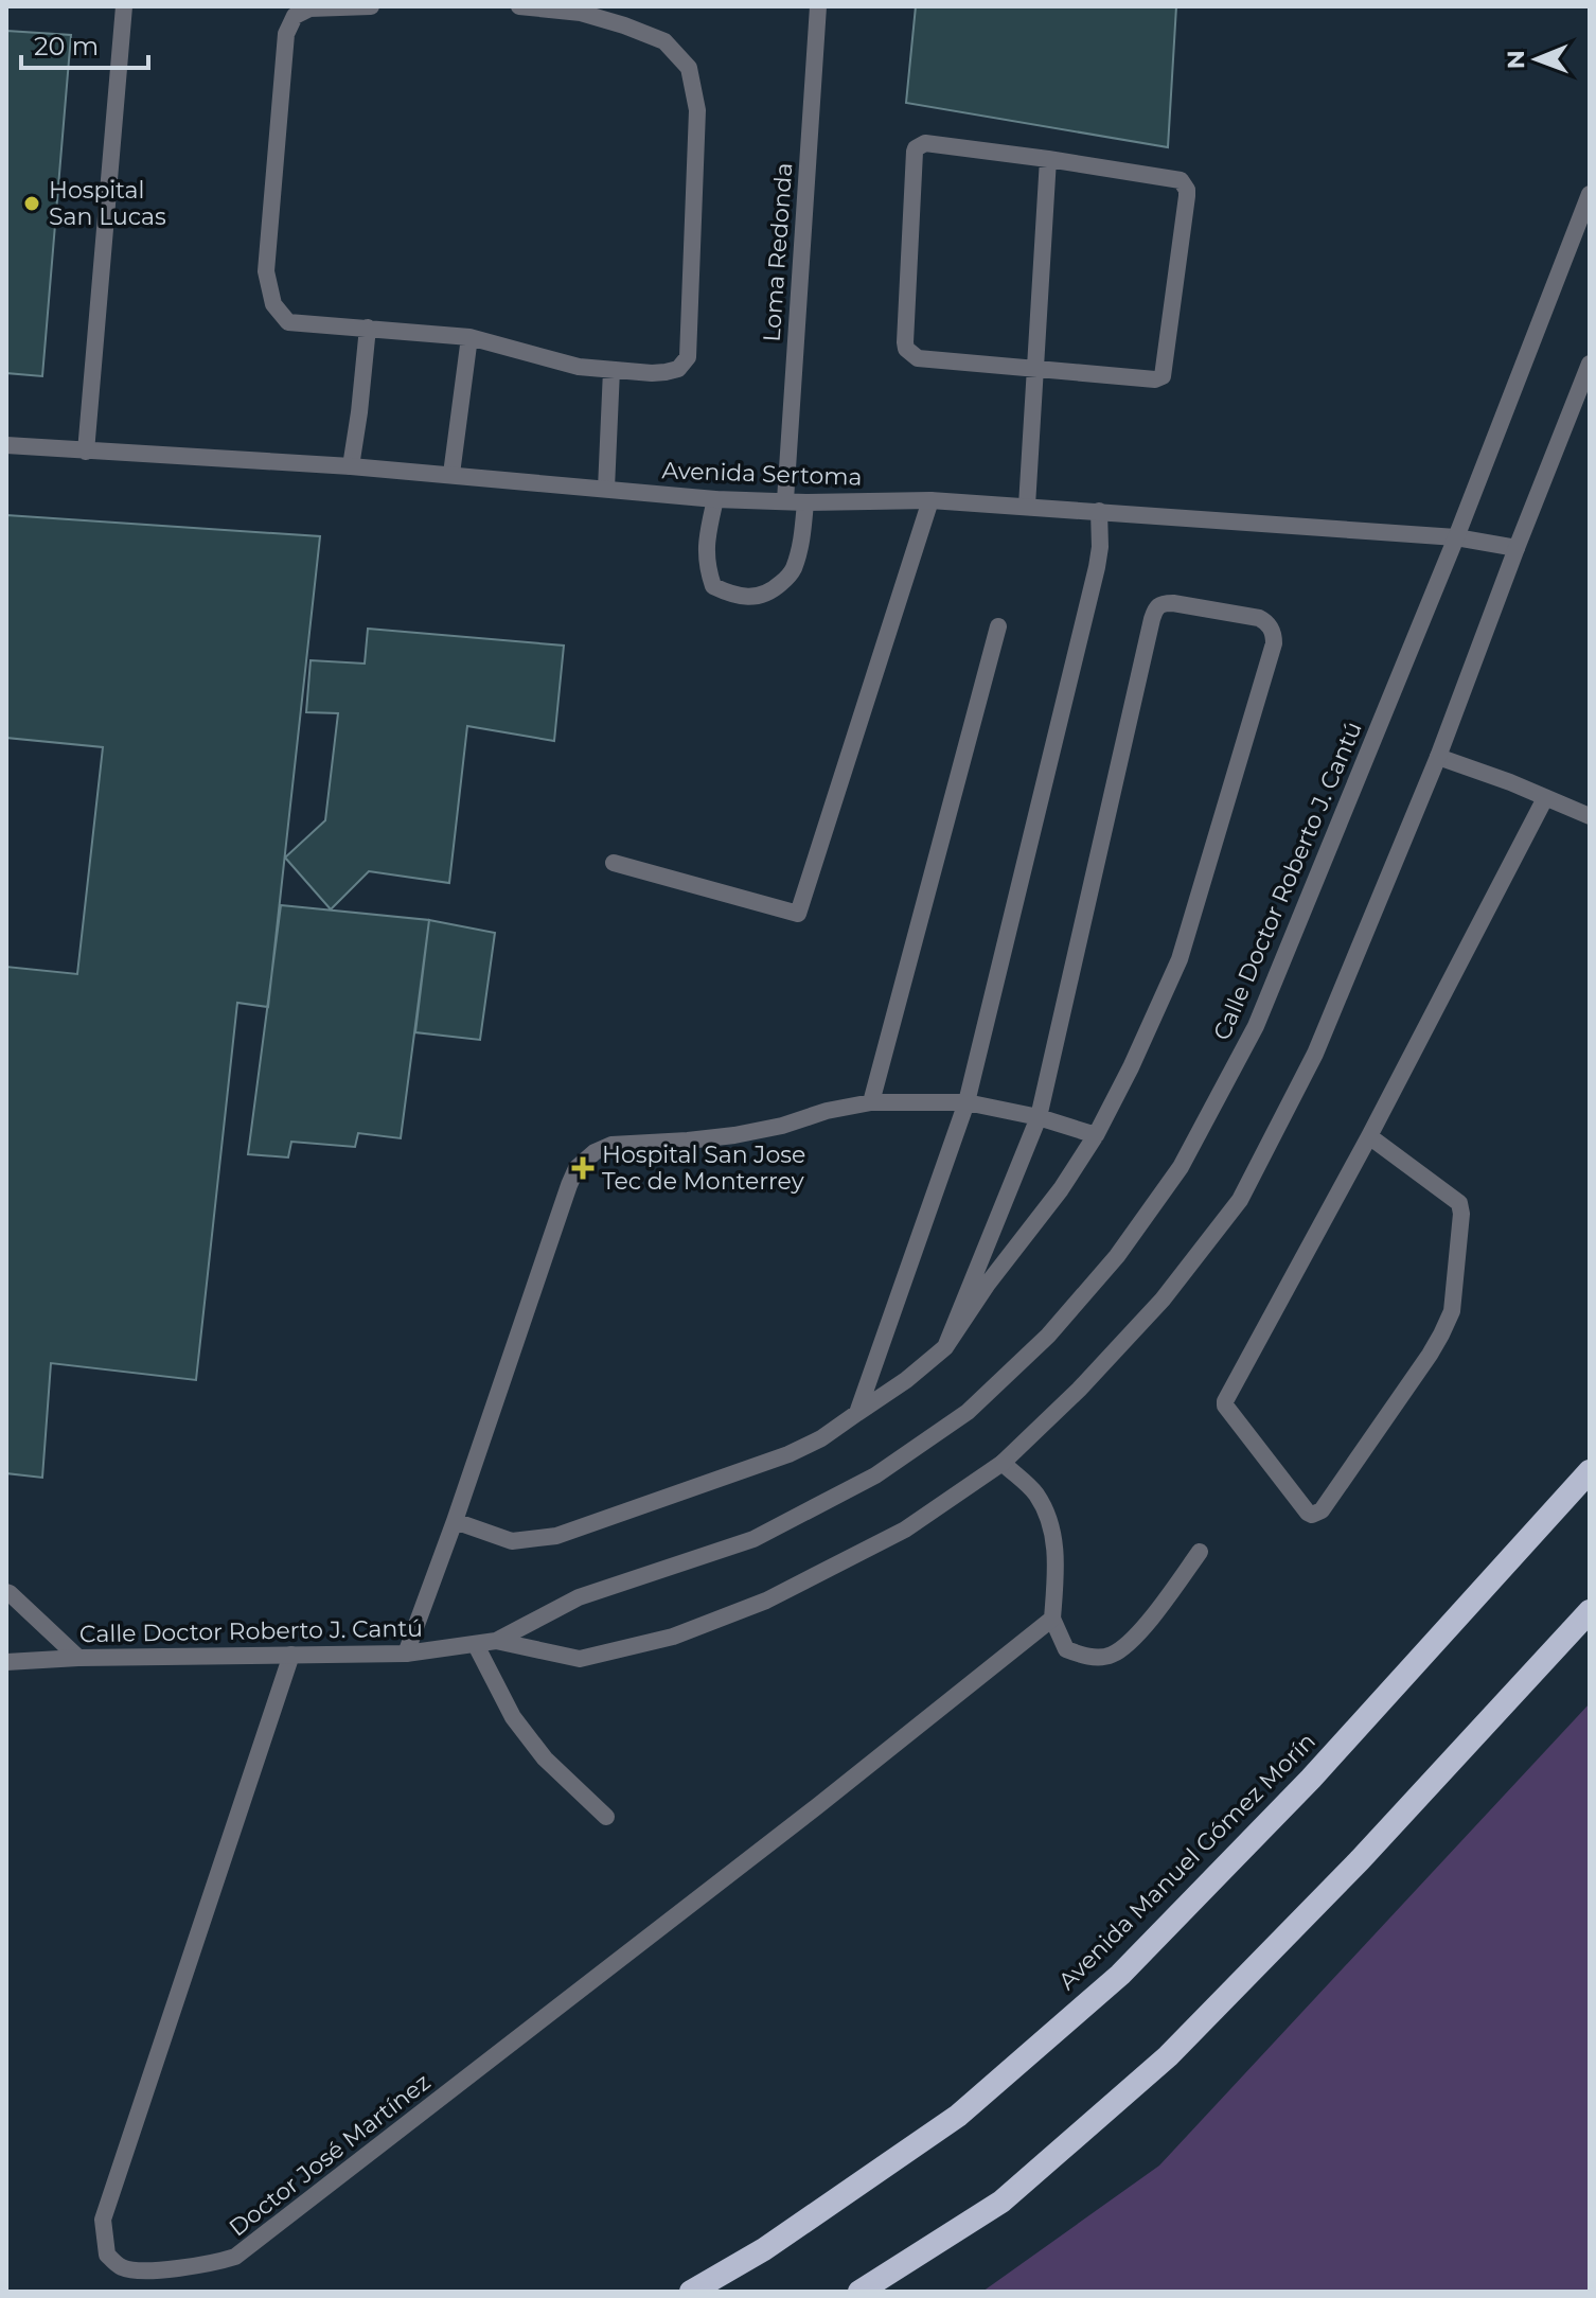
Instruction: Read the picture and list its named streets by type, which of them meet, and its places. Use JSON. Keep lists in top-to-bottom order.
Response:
{
  "streets": {
    "highway": ["Avenida Manuel Gómez Morín"],
    "street": [
      "Loma Redonda",
      "Avenida Sertoma",
      "Calle Doctor Roberto J. Cantú",
      "Doctor José Martínez"
    ]
  },
  "crossings": [
    ["Loma Redonda", "Avenida Sertoma"],
    ["Avenida Sertoma", "Calle Doctor Roberto J. Cantú"],
    ["Calle Doctor Roberto J. Cantú", "Doctor José Martínez"]
  ],
  "places": {
    "other": ["Hospital San Lucas"],
    "health": ["Hospital San Jose Tec de Monterrey"]
  },
  "scale_bar": "20 m",
  "north": "left"
}
